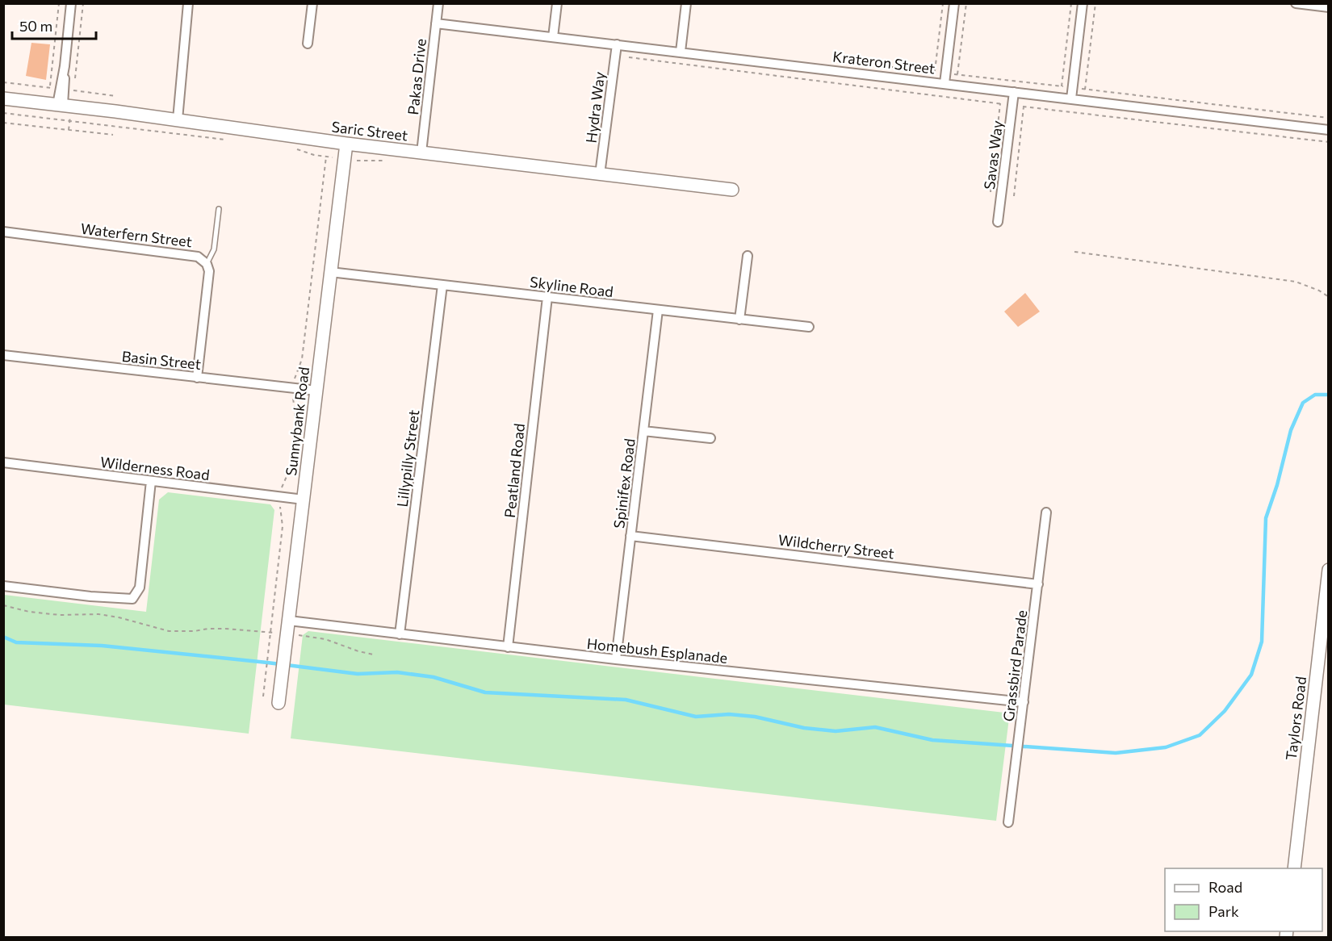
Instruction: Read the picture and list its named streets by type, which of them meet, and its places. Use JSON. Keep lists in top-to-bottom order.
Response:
{
  "streets": {
    "street": [
      "Krateron Street",
      "Pakas Drive",
      "Hydra Way",
      "Saric Street",
      "Savas Way",
      "Waterfern Street",
      "Skyline Road",
      "Basin Street",
      "Sunnybank Road",
      "Lillypilly Street",
      "Wilderness Road",
      "Peatland Road",
      "Spinifex Road",
      "Wildcherry Street",
      "Homebush Esplanade",
      "Grassbird Parade",
      "Taylors Road"
    ]
  },
  "crossings": [
    ["Krateron Street", "Pakas Drive"],
    ["Krateron Street", "Hydra Way"],
    ["Krateron Street", "Savas Way"],
    ["Pakas Drive", "Saric Street"],
    ["Hydra Way", "Saric Street"],
    ["Saric Street", "Sunnybank Road"],
    ["Waterfern Street", "Basin Street"],
    ["Skyline Road", "Sunnybank Road"],
    ["Skyline Road", "Lillypilly Street"],
    ["Skyline Road", "Peatland Road"],
    ["Skyline Road", "Spinifex Road"],
    ["Basin Street", "Sunnybank Road"],
    ["Sunnybank Road", "Wilderness Road"],
    ["Sunnybank Road", "Homebush Esplanade"],
    ["Lillypilly Street", "Homebush Esplanade"],
    ["Peatland Road", "Homebush Esplanade"],
    ["Spinifex Road", "Wildcherry Street"],
    ["Spinifex Road", "Homebush Esplanade"],
    ["Wildcherry Street", "Grassbird Parade"],
    ["Homebush Esplanade", "Grassbird Parade"]
  ],
  "legend": ["Road", "Park"],
  "scale_bar": "50 m"
}
